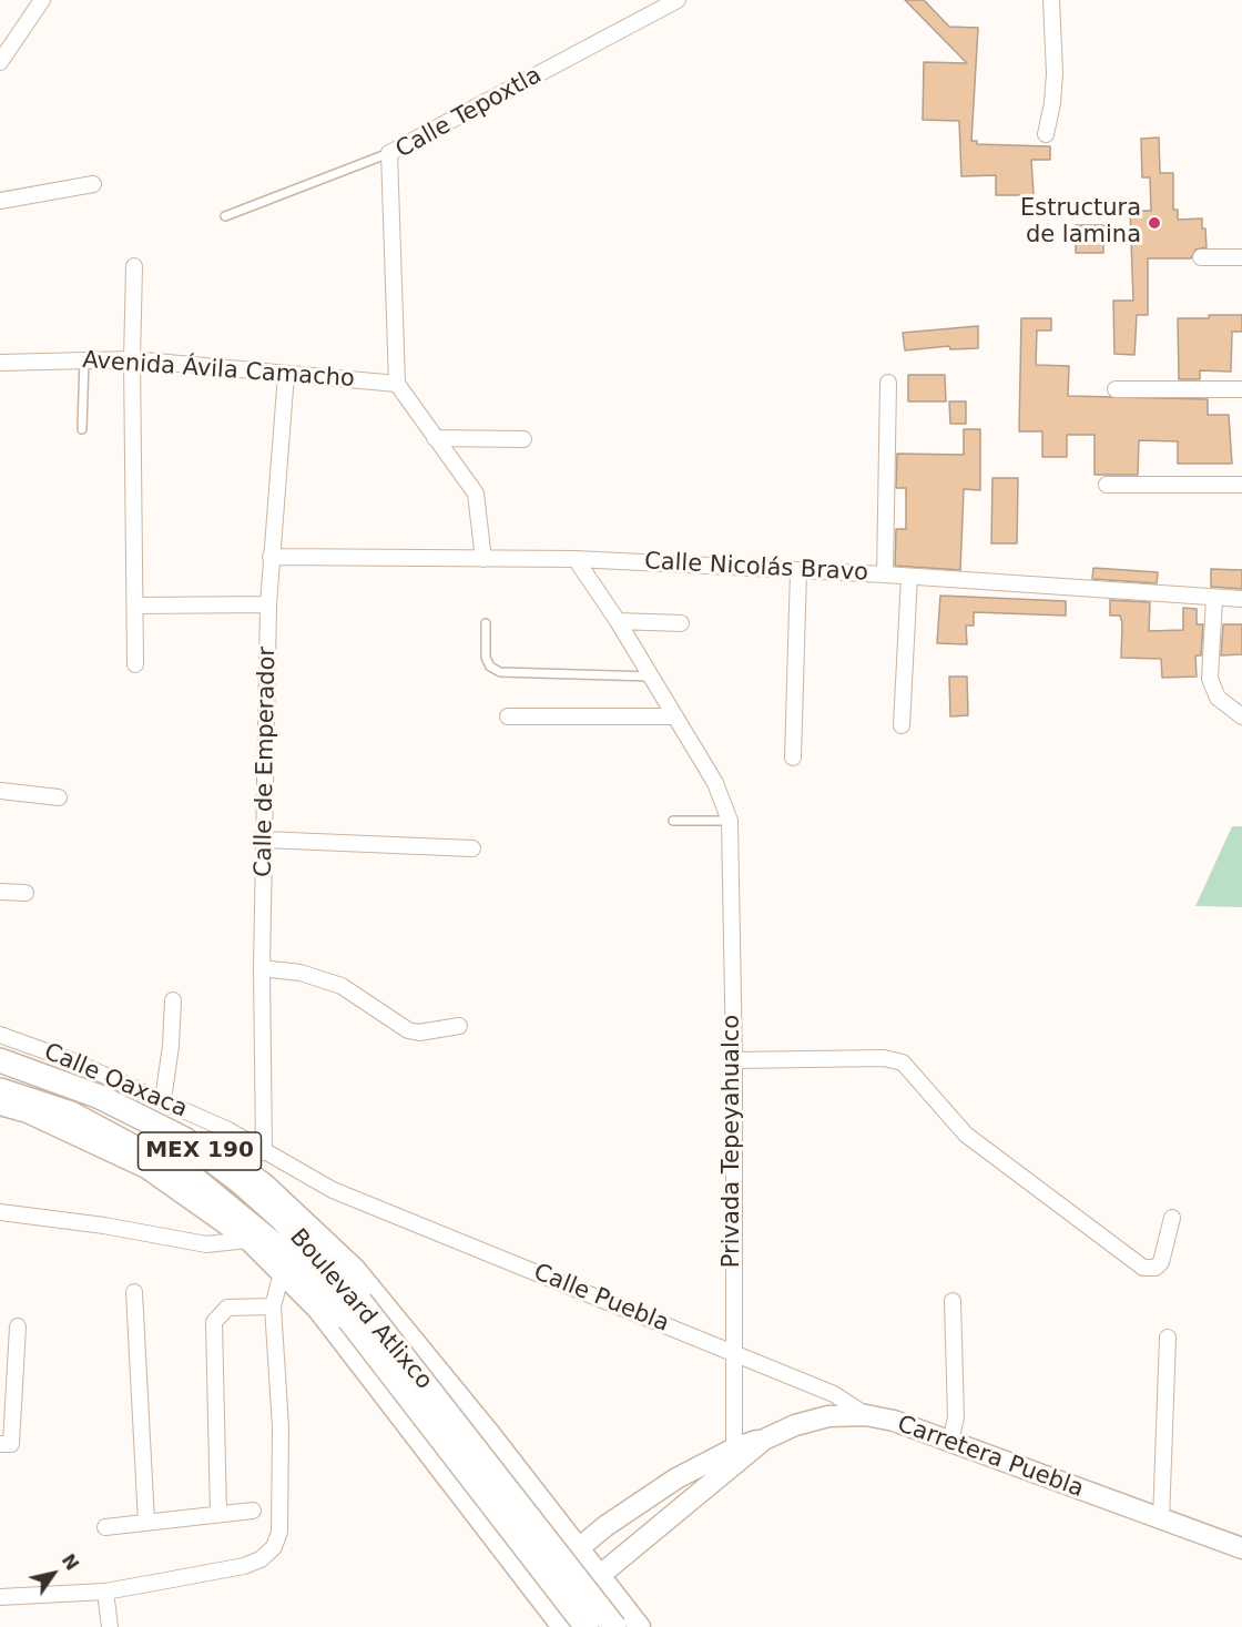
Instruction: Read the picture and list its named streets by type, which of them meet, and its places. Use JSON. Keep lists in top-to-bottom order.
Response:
{
  "streets": {
    "main road": ["MEX 190", "Boulevard Atlixco", "Carretera Puebla"],
    "street": [
      "Calle Tepoxtla",
      "Avenida Ávila Camacho",
      "Calle Nicolás Bravo",
      "Calle de Emperador",
      "Calle Oaxaca",
      "Privada Tepeyahualco",
      "Calle Puebla"
    ]
  },
  "crossings": [
    ["Calle Tepoxtla", "Avenida Ávila Camacho"],
    ["Avenida Ávila Camacho", "Calle de Emperador"],
    ["Calle Nicolás Bravo", "Calle de Emperador"],
    ["Calle Nicolás Bravo", "Privada Tepeyahualco"],
    ["Calle de Emperador", "Calle Oaxaca"],
    ["Calle Oaxaca", "Calle Puebla"],
    ["Privada Tepeyahualco", "Calle Puebla"],
    ["Privada Tepeyahualco", "Carretera Puebla"],
    ["MEX 190", "Boulevard Atlixco"],
    ["Calle Puebla", "Carretera Puebla"]
  ],
  "places": ["Estructura de lamina"],
  "north": "top right"
}
